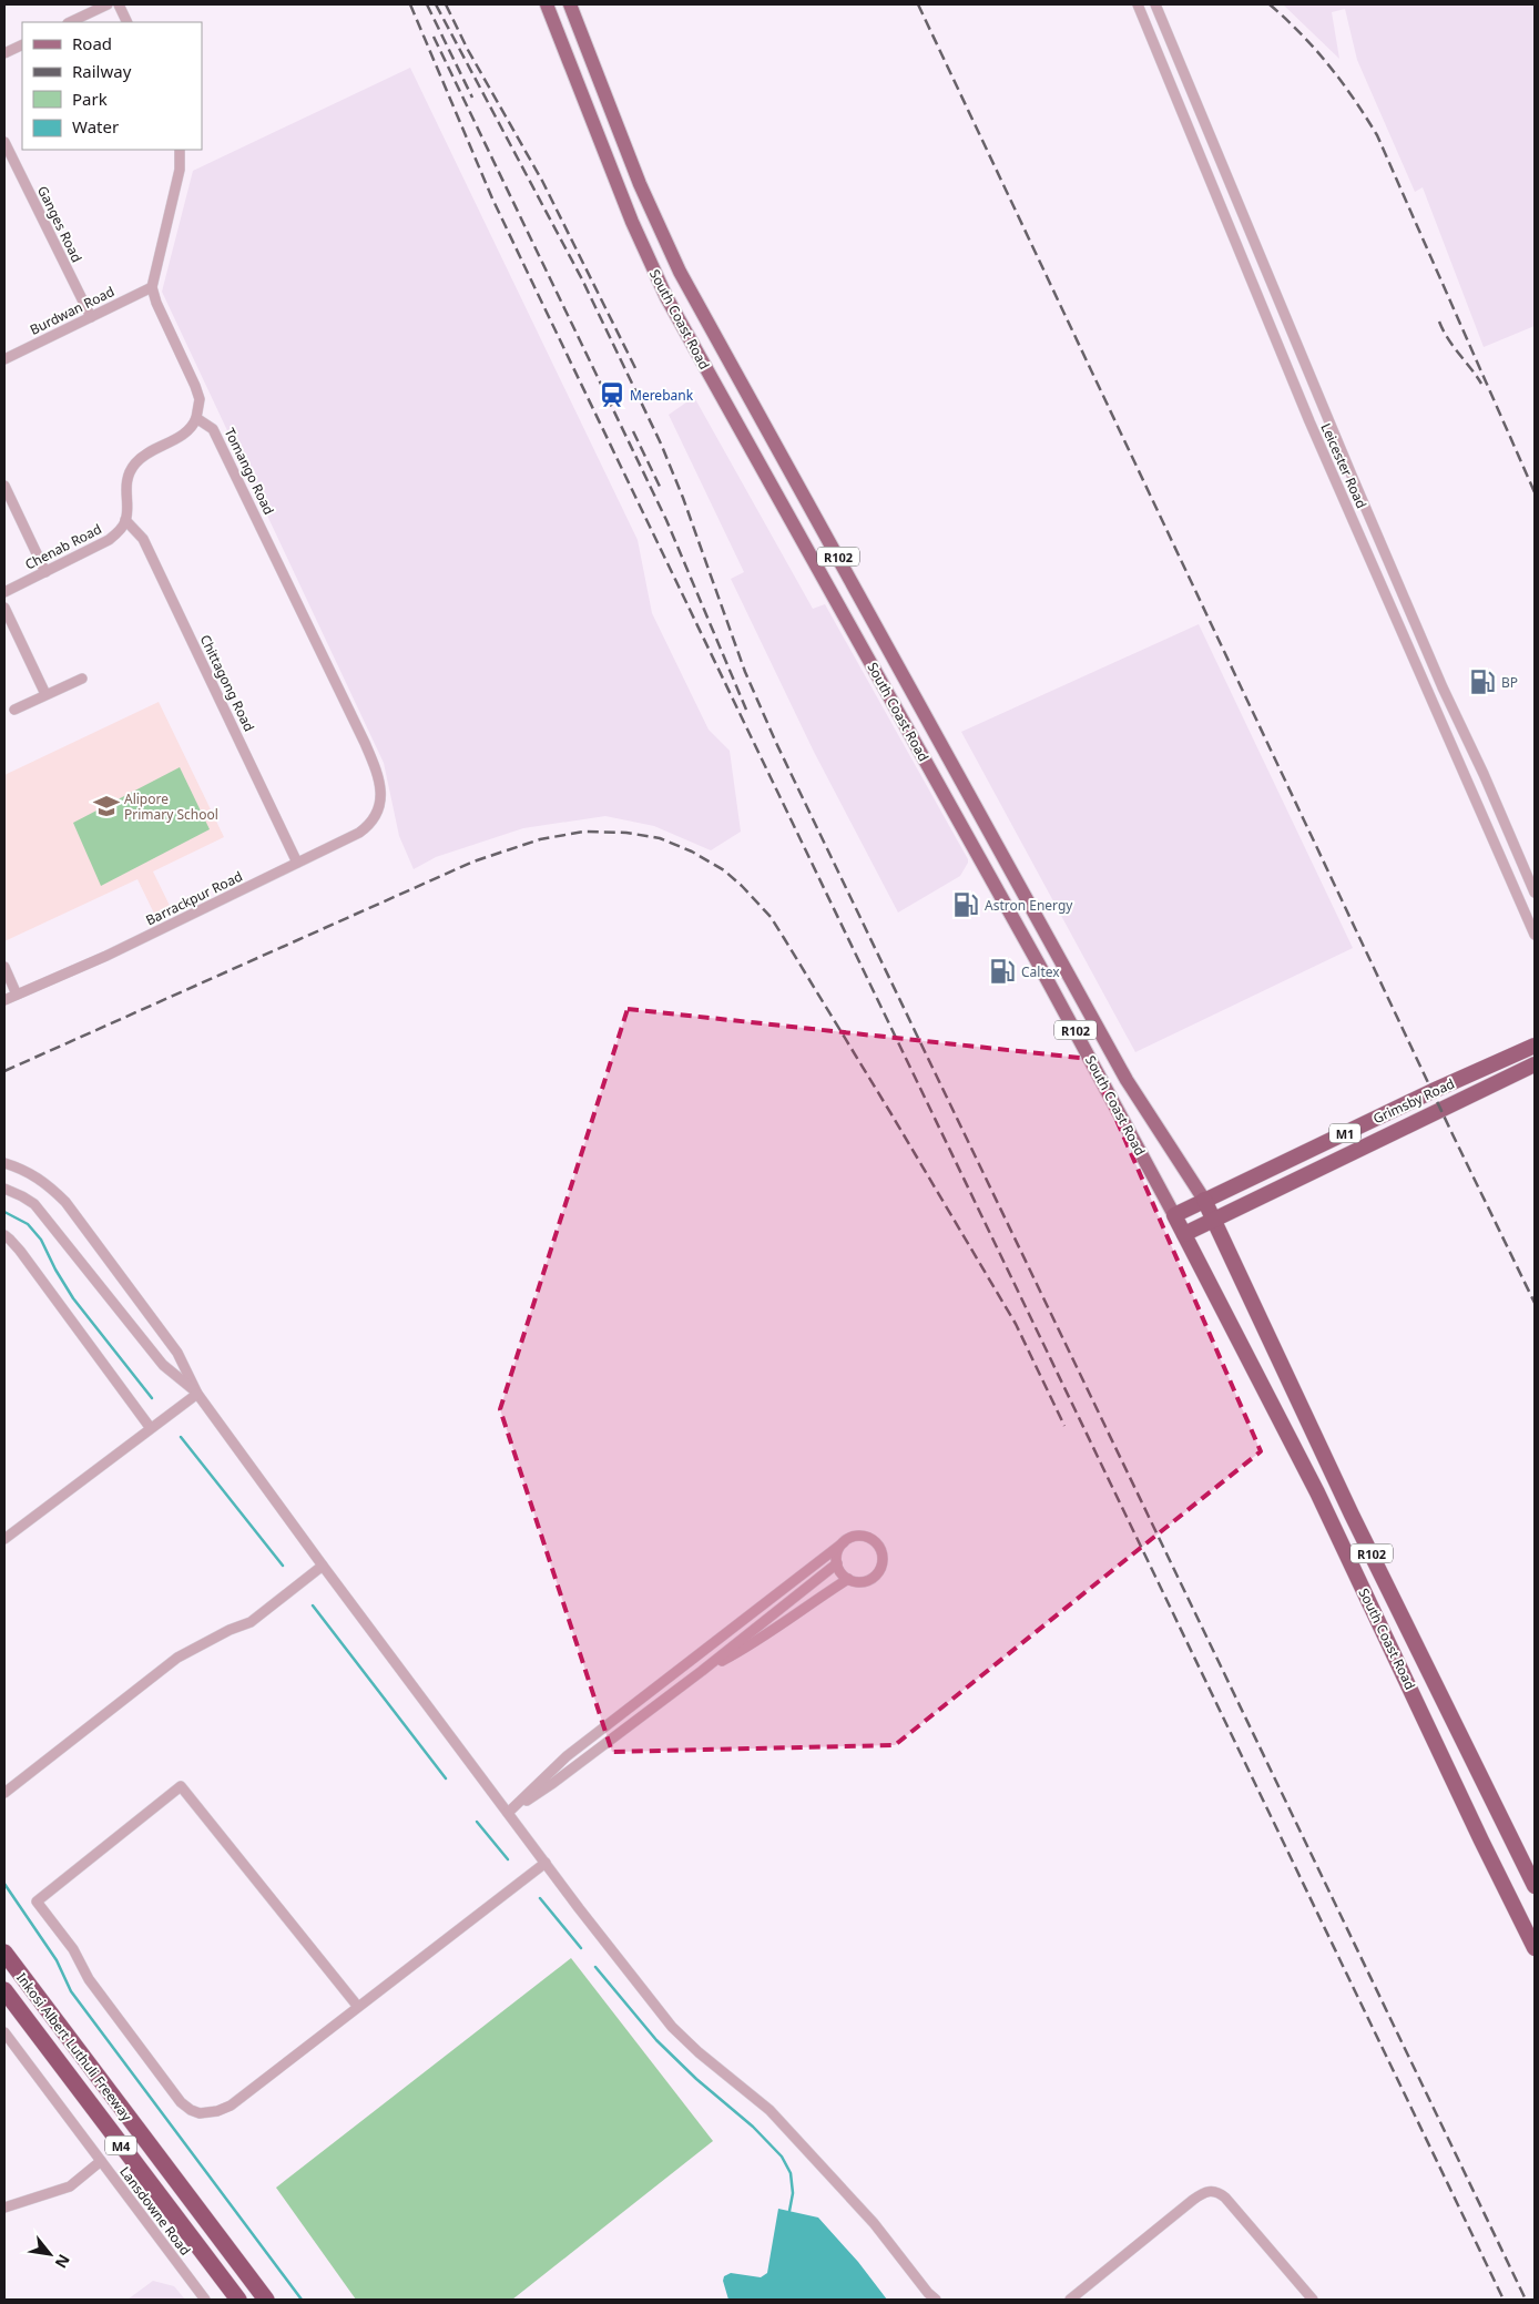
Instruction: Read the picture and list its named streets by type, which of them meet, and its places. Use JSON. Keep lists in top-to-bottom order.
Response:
{
  "streets": {
    "highway": [
      "South Coast Road",
      "R102",
      "Grimsby Road",
      "M1",
      "Inkosi Albert Luthuli Freeway",
      "M4"
    ],
    "street": [
      "Ganges Road",
      "Burdwan Road",
      "Leicester Road",
      "Tomango Road",
      "Chenab Road",
      "Chittagong Road",
      "Barrackpur Road",
      "Lansdowne Road"
    ]
  },
  "crossings": [
    ["Ganges Road", "Burdwan Road"],
    ["South Coast Road", "Grimsby Road"],
    ["Tomango Road", "Barrackpur Road"],
    ["Chenab Road", "Chittagong Road"],
    ["Chittagong Road", "Barrackpur Road"]
  ],
  "places": {
    "station": ["Merebank"],
    "fuel station": ["BP", "Astron Energy", "Caltex"],
    "school or university": ["Alipore Primary School"]
  },
  "legend": [
    "Road",
    "Railway",
    "Park",
    "Water"
  ],
  "north": "bottom right"
}
